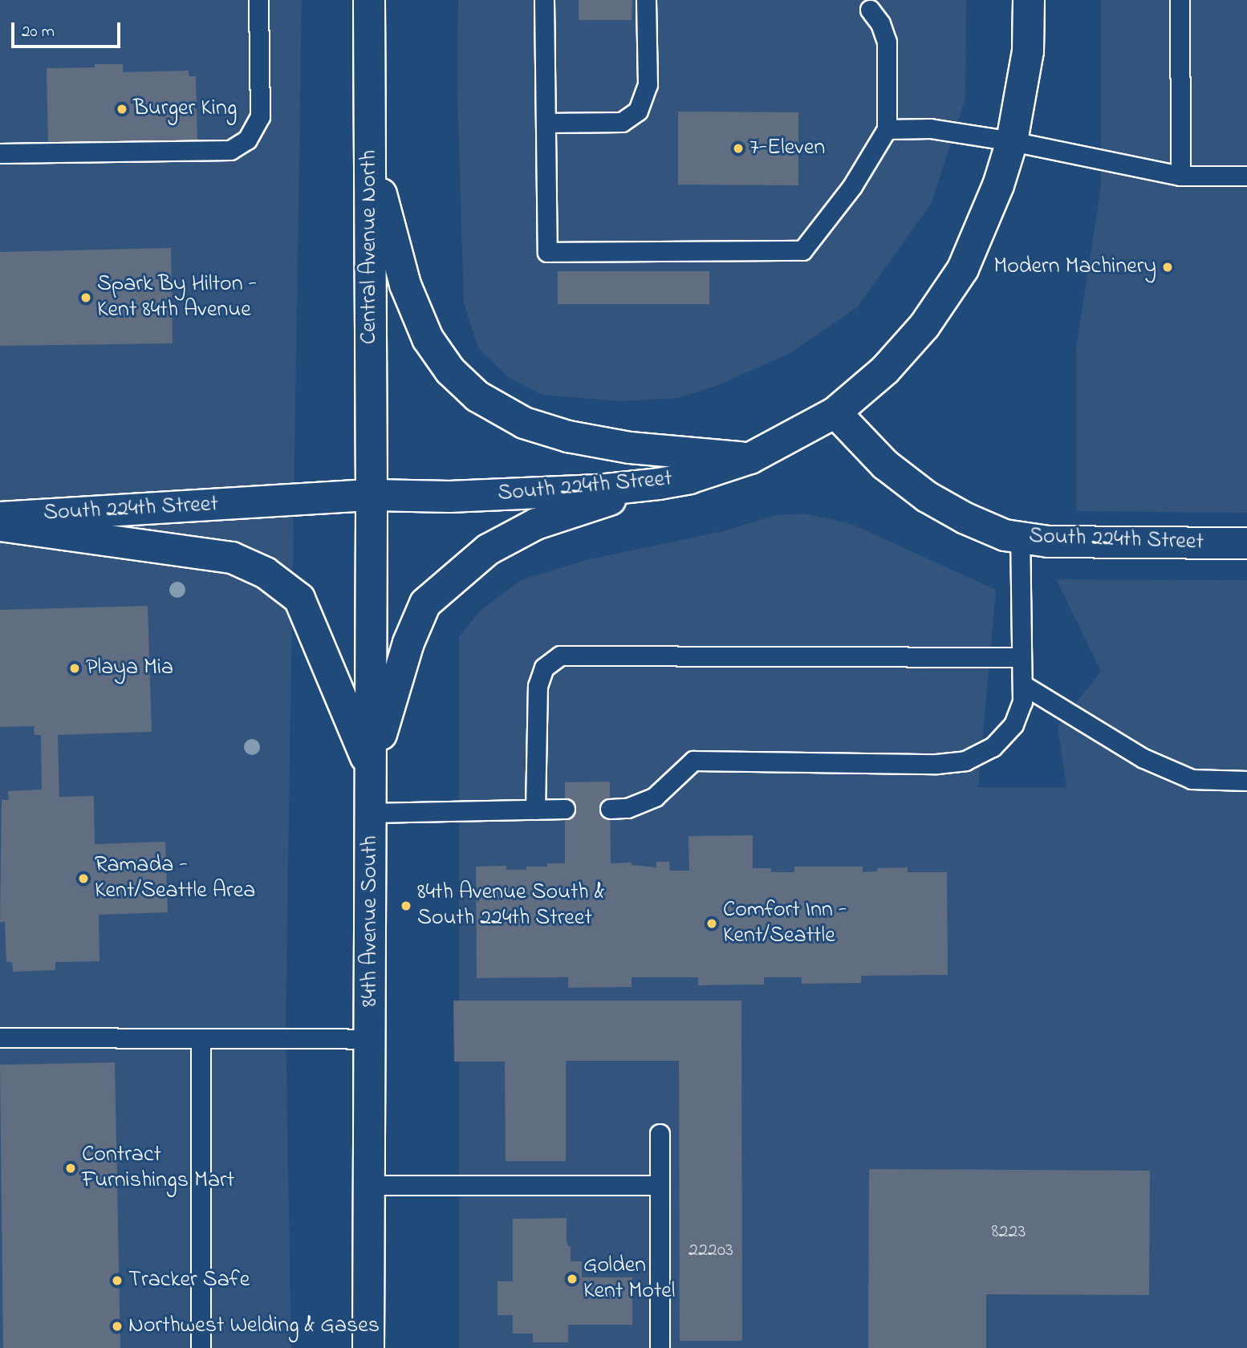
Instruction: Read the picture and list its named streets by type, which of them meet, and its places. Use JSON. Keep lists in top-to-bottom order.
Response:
{
  "streets": {
    "main road": ["Central Avenue North", "South 224th Street", "84th Avenue South"]
  },
  "crossings": [
    ["Central Avenue North", "South 224th Street"],
    ["Central Avenue North", "84th Avenue South"],
    ["South 224th Street", "84th Avenue South"]
  ],
  "places": [
    "Burger King",
    "7-Eleven",
    "Modern Machinery",
    "Spark By Hilton - Kent 84th Avenue",
    "Playa Mia",
    "Ramada - Kent/Seattle Area",
    "84th Avenue South & South 224th Street",
    "Comfort Inn - Kent/Seattle",
    "Contract Furnishings Mart",
    "Golden Kent Motel",
    "Tracker Safe",
    "Northwest Welding & Gases"
  ],
  "house_numbers": ["8223", "22203"],
  "scale_bar": "20 m"
}
